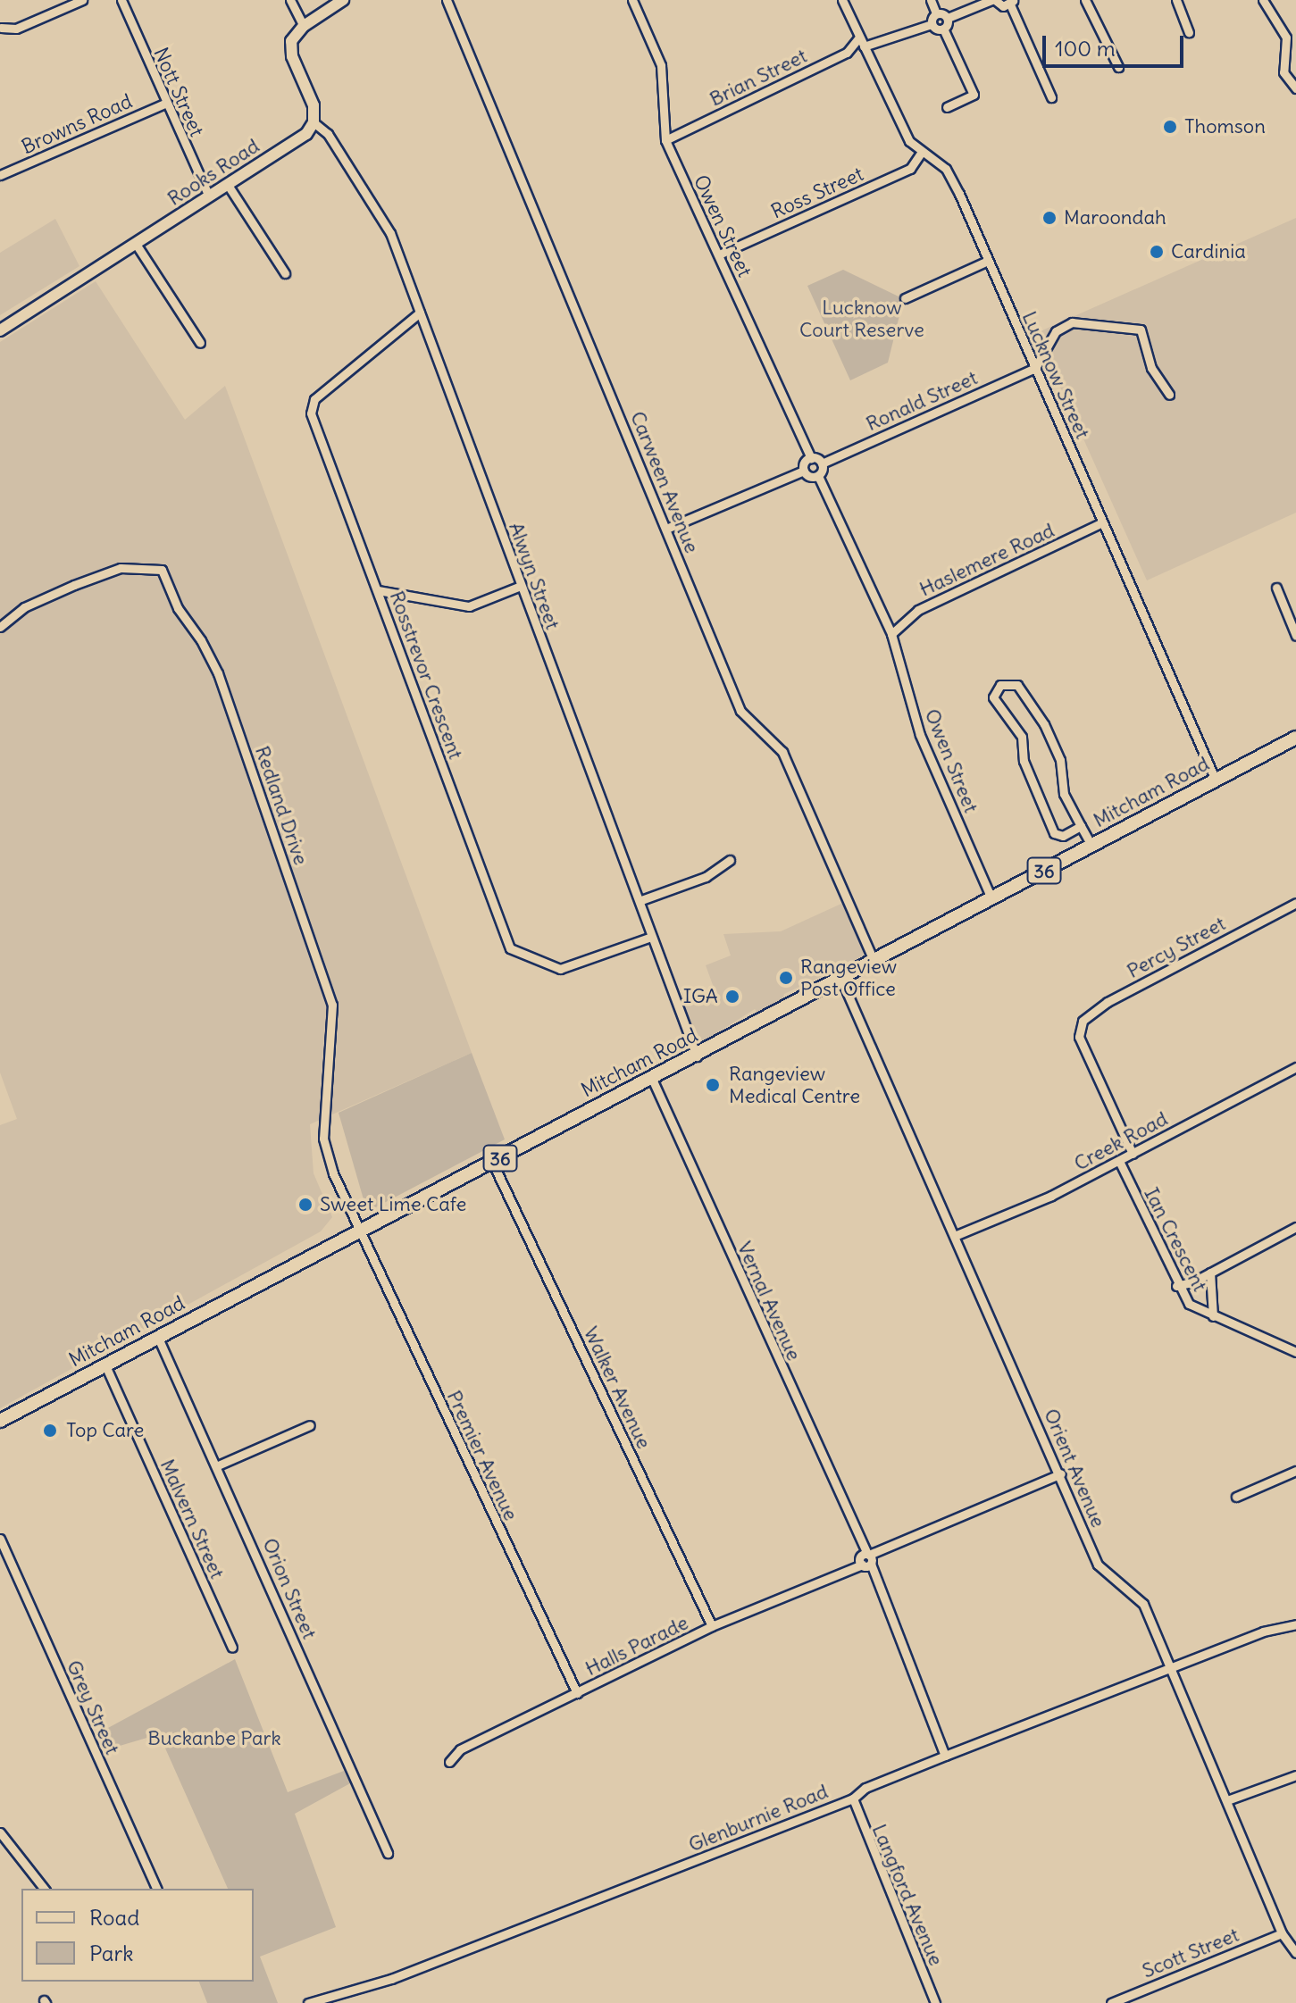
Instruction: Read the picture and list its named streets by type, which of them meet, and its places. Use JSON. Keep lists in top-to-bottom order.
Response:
{
  "streets": {
    "main road": ["Mitcham Road", "36"],
    "street": [
      "Brian Street",
      "Nott Street",
      "Browns Road",
      "Rooks Road",
      "Ross Street",
      "Owen Street",
      "Lucknow Street",
      "Ronald Street",
      "Carween Avenue",
      "Haslemere Road",
      "Alwyn Street",
      "Rosstrevor Crescent",
      "Redland Drive",
      "Percy Street",
      "Creek Road",
      "Ian Crescent",
      "Vernal Avenue",
      "Walker Avenue",
      "Premier Avenue",
      "Orient Avenue",
      "Malvern Street",
      "Orion Street",
      "Halls Parade",
      "Grey Street",
      "Glenburnie Road",
      "Langford Avenue",
      "Scott Street"
    ]
  },
  "crossings": [
    ["Brian Street", "Owen Street"],
    ["Brian Street", "Lucknow Street"],
    ["Nott Street", "Browns Road"],
    ["Nott Street", "Rooks Road"],
    ["Rooks Road", "Alwyn Street"],
    ["Ross Street", "Owen Street"],
    ["Ross Street", "Lucknow Street"],
    ["Owen Street", "Haslemere Road"],
    ["Owen Street", "Mitcham Road"],
    ["Lucknow Street", "Ronald Street"],
    ["Lucknow Street", "Haslemere Road"],
    ["Lucknow Street", "Mitcham Road"],
    ["Carween Avenue", "Mitcham Road"],
    ["Alwyn Street", "Rosstrevor Crescent"],
    ["Alwyn Street", "Mitcham Road"],
    ["Mitcham Road", "Redland Drive"],
    ["Mitcham Road", "Vernal Avenue"],
    ["Mitcham Road", "Walker Avenue"],
    ["Mitcham Road", "Premier Avenue"],
    ["Mitcham Road", "Orient Avenue"],
    ["Mitcham Road", "Malvern Street"],
    ["Mitcham Road", "Orion Street"],
    ["Redland Drive", "Premier Avenue"],
    ["Percy Street", "Creek Road"],
    ["Creek Road", "Ian Crescent"],
    ["Creek Road", "Orient Avenue"],
    ["Vernal Avenue", "Halls Parade"],
    ["Vernal Avenue", "Glenburnie Road"],
    ["Walker Avenue", "Halls Parade"],
    ["Premier Avenue", "Halls Parade"],
    ["Orient Avenue", "Halls Parade"],
    ["Orient Avenue", "Glenburnie Road"],
    ["Orient Avenue", "Scott Street"],
    ["Glenburnie Road", "Langford Avenue"]
  ],
  "parks": ["Lucknow Court Reserve", "Buckanbe Park"],
  "places": [
    "Thomson",
    "Maroondah",
    "Cardinia",
    "Rangeview Post Office",
    "IGA",
    "Rangeview Medical Centre",
    "Sweet Lime Cafe",
    "Top Care"
  ],
  "legend": ["Road", "Park"],
  "scale_bar": "100 m"
}
